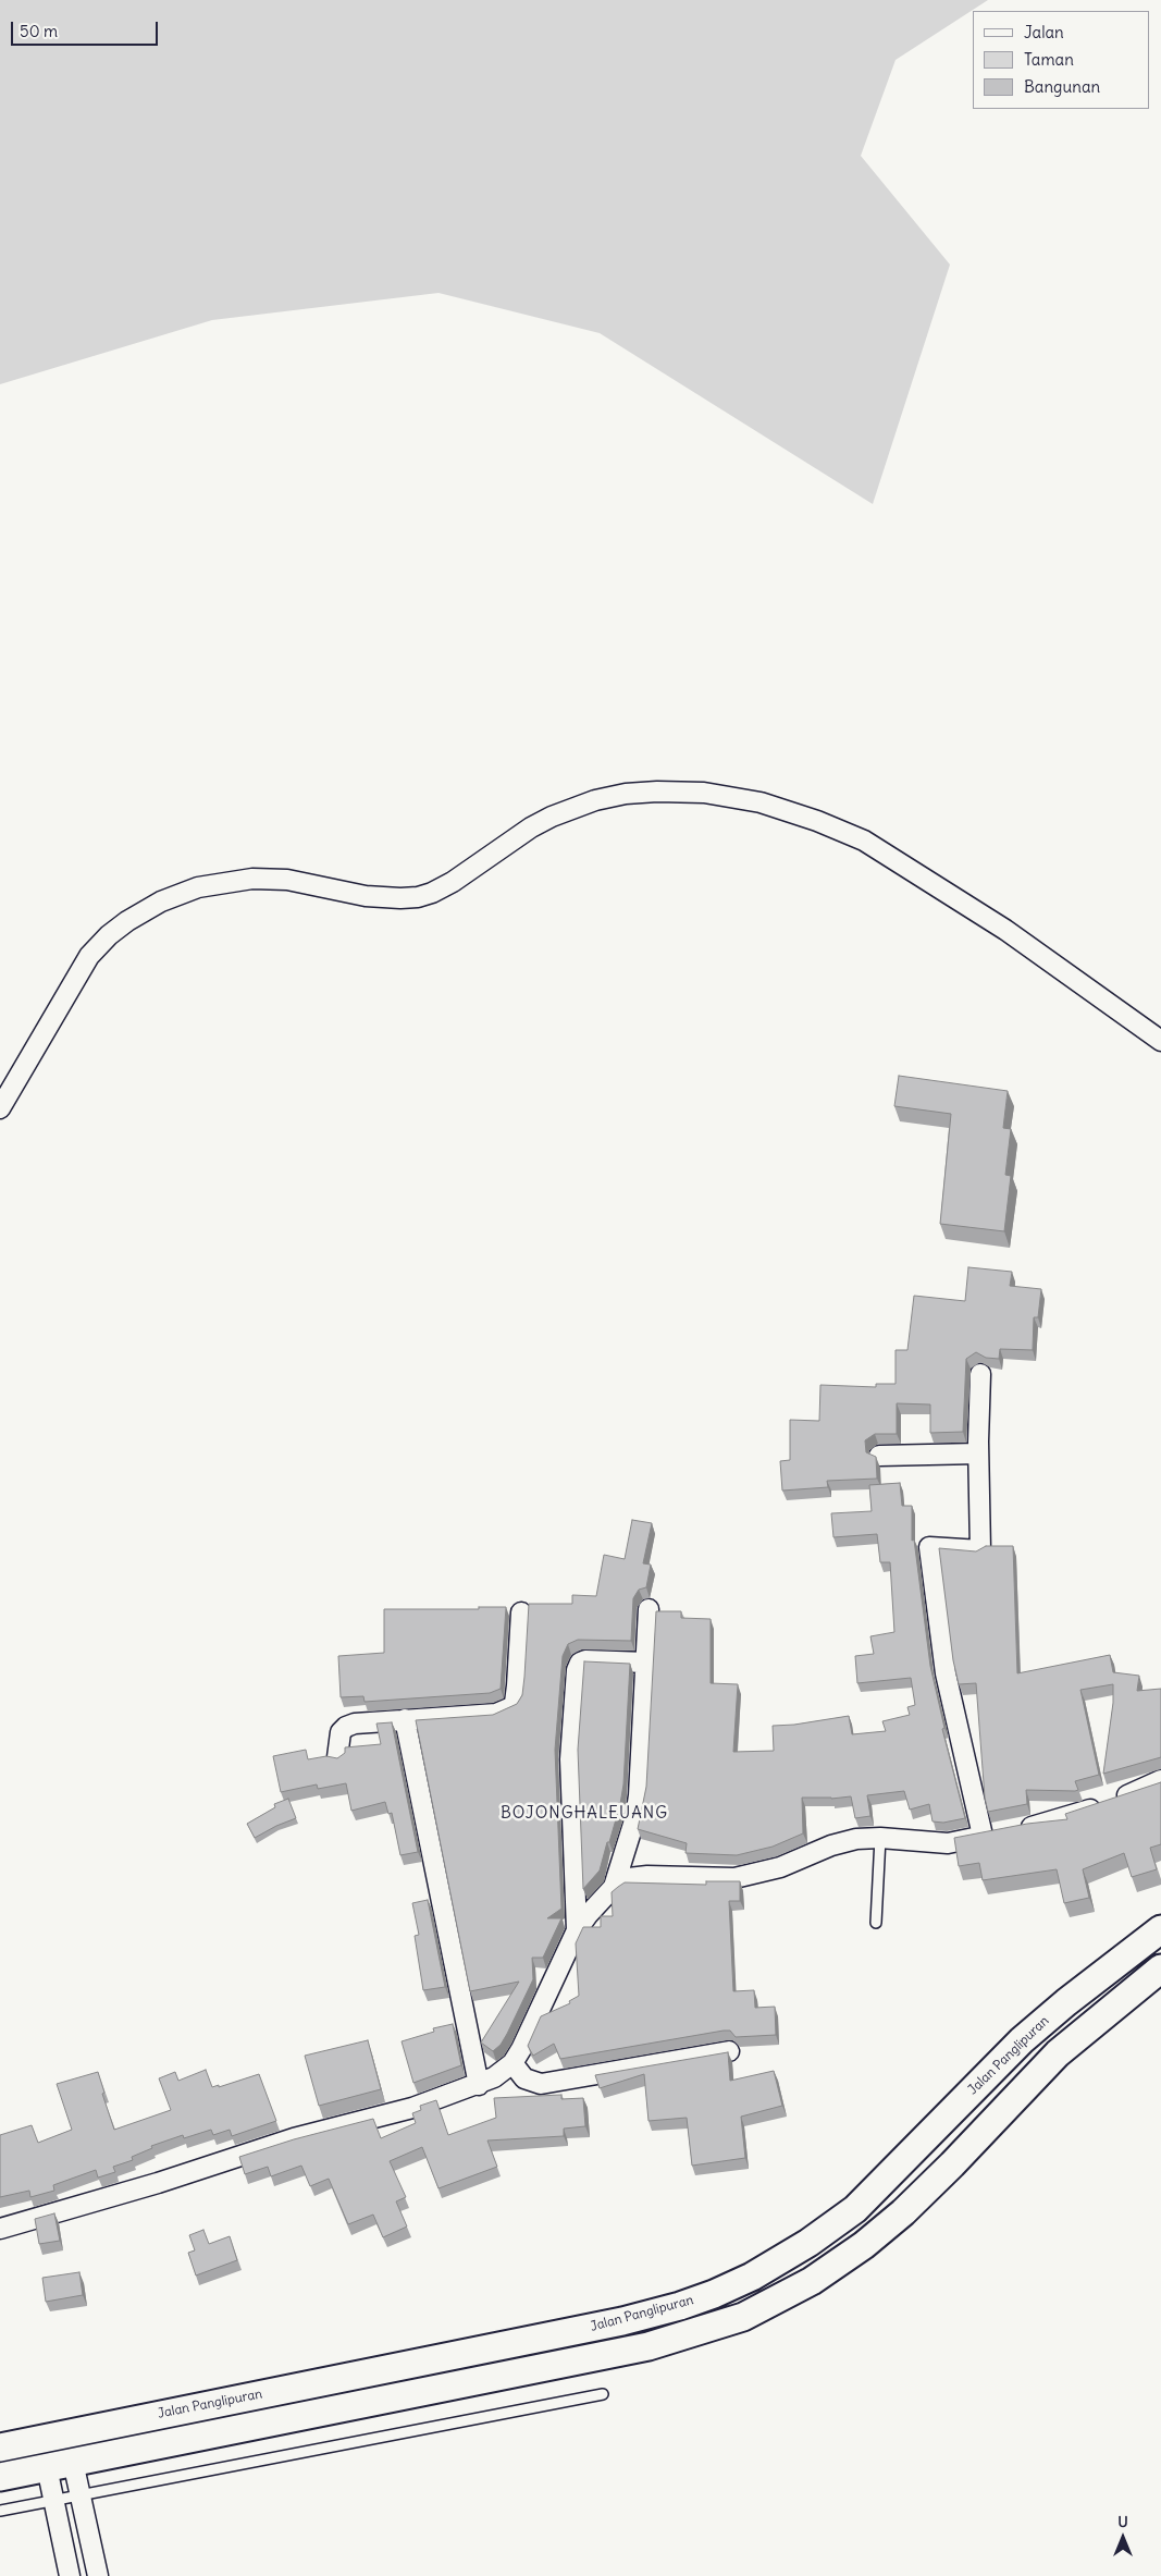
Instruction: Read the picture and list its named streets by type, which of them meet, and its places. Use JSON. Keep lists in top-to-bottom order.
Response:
{
  "streets": {
    "main road": ["Jalan Panglipuran"]
  },
  "districts": ["BOJONGHALEUANG"],
  "legend": ["Jalan", "Taman", "Bangunan"],
  "scale_bar": "50 m",
  "north": "top"
}
